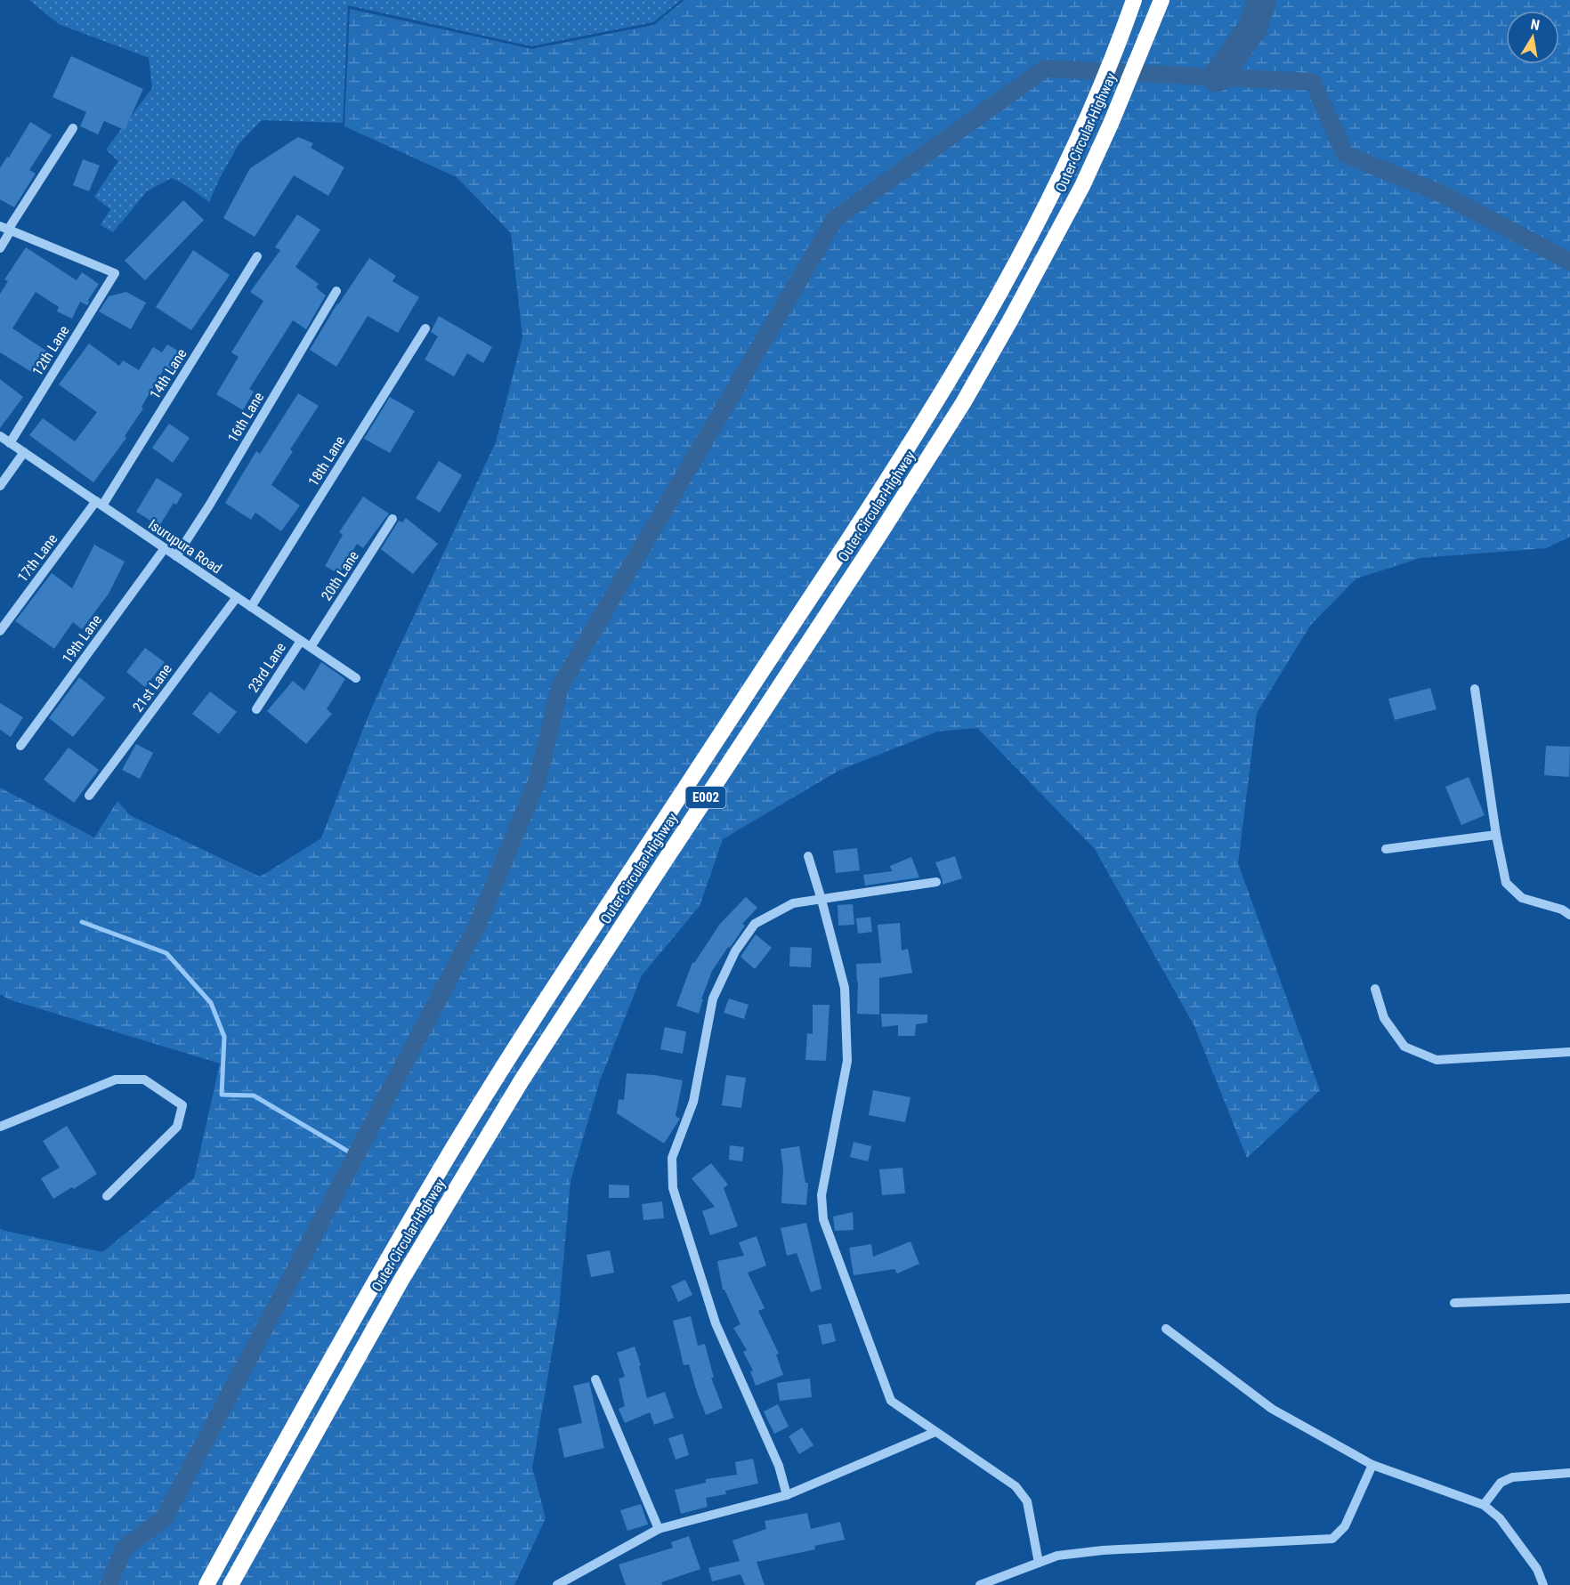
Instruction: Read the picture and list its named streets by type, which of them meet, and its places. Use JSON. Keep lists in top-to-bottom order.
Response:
{
  "streets": {
    "highway": ["Outer Circular Highway", "E002"],
    "street": [
      "12th Lane",
      "14th Lane",
      "16th Lane",
      "18th Lane",
      "Isurupura Road",
      "17th Lane",
      "20th Lane",
      "19th Lane",
      "23rd Lane",
      "21st Lane"
    ]
  },
  "crossings": [
    ["12th Lane", "Isurupura Road"],
    ["14th Lane", "Isurupura Road"],
    ["14th Lane", "17th Lane"],
    ["16th Lane", "Isurupura Road"],
    ["18th Lane", "Isurupura Road"],
    ["Isurupura Road", "17th Lane"],
    ["Isurupura Road", "20th Lane"],
    ["Isurupura Road", "19th Lane"],
    ["Isurupura Road", "23rd Lane"],
    ["Isurupura Road", "21st Lane"]
  ],
  "north": "top"
}
